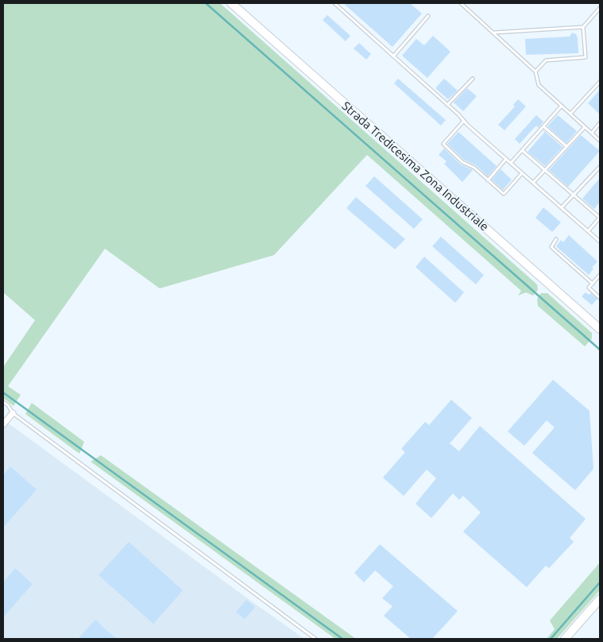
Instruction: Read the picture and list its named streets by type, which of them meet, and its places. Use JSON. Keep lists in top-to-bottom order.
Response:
{
  "streets": {
    "street": ["Strada Tredicesima Zona Industriale"]
  }
}
